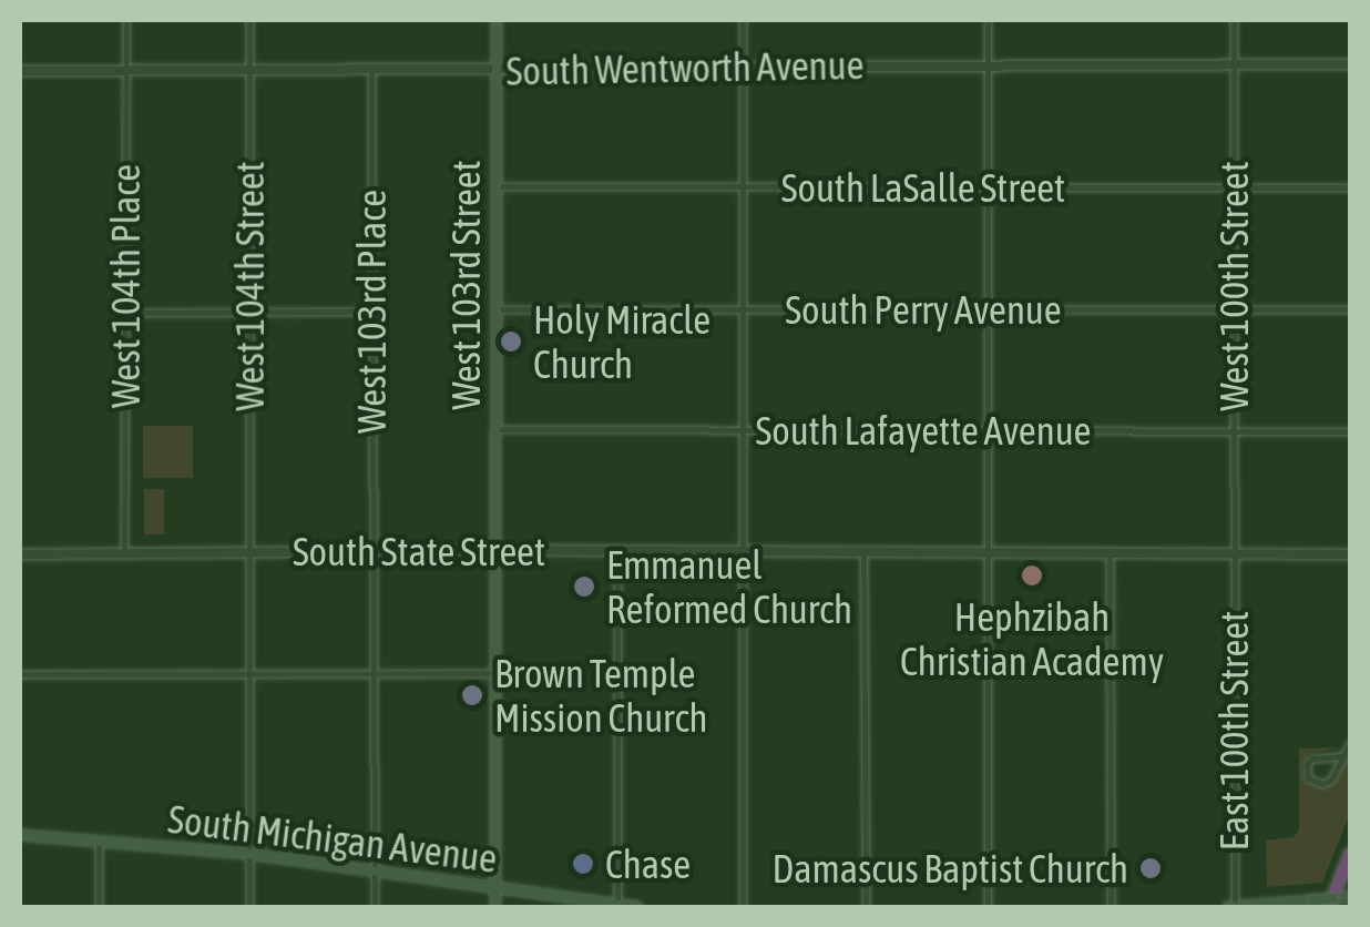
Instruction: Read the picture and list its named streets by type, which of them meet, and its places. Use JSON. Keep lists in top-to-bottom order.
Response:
{
  "streets": {
    "main road": ["West 103rd Street", "South Michigan Avenue"],
    "street": [
      "South Wentworth Avenue",
      "South LaSalle Street",
      "West 104th Place",
      "West 104th Street",
      "West 100th Street",
      "South Perry Avenue",
      "West 103rd Place",
      "South Lafayette Avenue",
      "South State Street",
      "East 100th Street"
    ]
  },
  "crossings": [
    ["South Wentworth Avenue", "West 103rd Street"],
    ["South Wentworth Avenue", "West 104th Place"],
    ["South Wentworth Avenue", "West 104th Street"],
    ["South Wentworth Avenue", "West 100th Street"],
    ["South Wentworth Avenue", "West 103rd Place"],
    ["South LaSalle Street", "West 103rd Street"],
    ["South LaSalle Street", "West 100th Street"],
    ["West 103rd Street", "South Perry Avenue"],
    ["West 103rd Street", "South Lafayette Avenue"],
    ["West 103rd Street", "South State Street"],
    ["West 103rd Street", "South Michigan Avenue"],
    ["West 104th Place", "South State Street"],
    ["West 104th Street", "South State Street"],
    ["West 104th Street", "South Michigan Avenue"],
    ["West 100th Street", "South Perry Avenue"],
    ["West 100th Street", "South Lafayette Avenue"],
    ["West 100th Street", "South State Street"],
    ["West 100th Street", "East 100th Street"],
    ["West 103rd Place", "South State Street"],
    ["West 103rd Place", "South Michigan Avenue"],
    ["South State Street", "East 100th Street"]
  ],
  "places": [
    "Holy Miracle Church",
    "Hephzibah Christian Academy",
    "Emmanuel Reformed Church",
    "Brown Temple Mission Church",
    "Chase",
    "Damascus Baptist Church"
  ]
}
